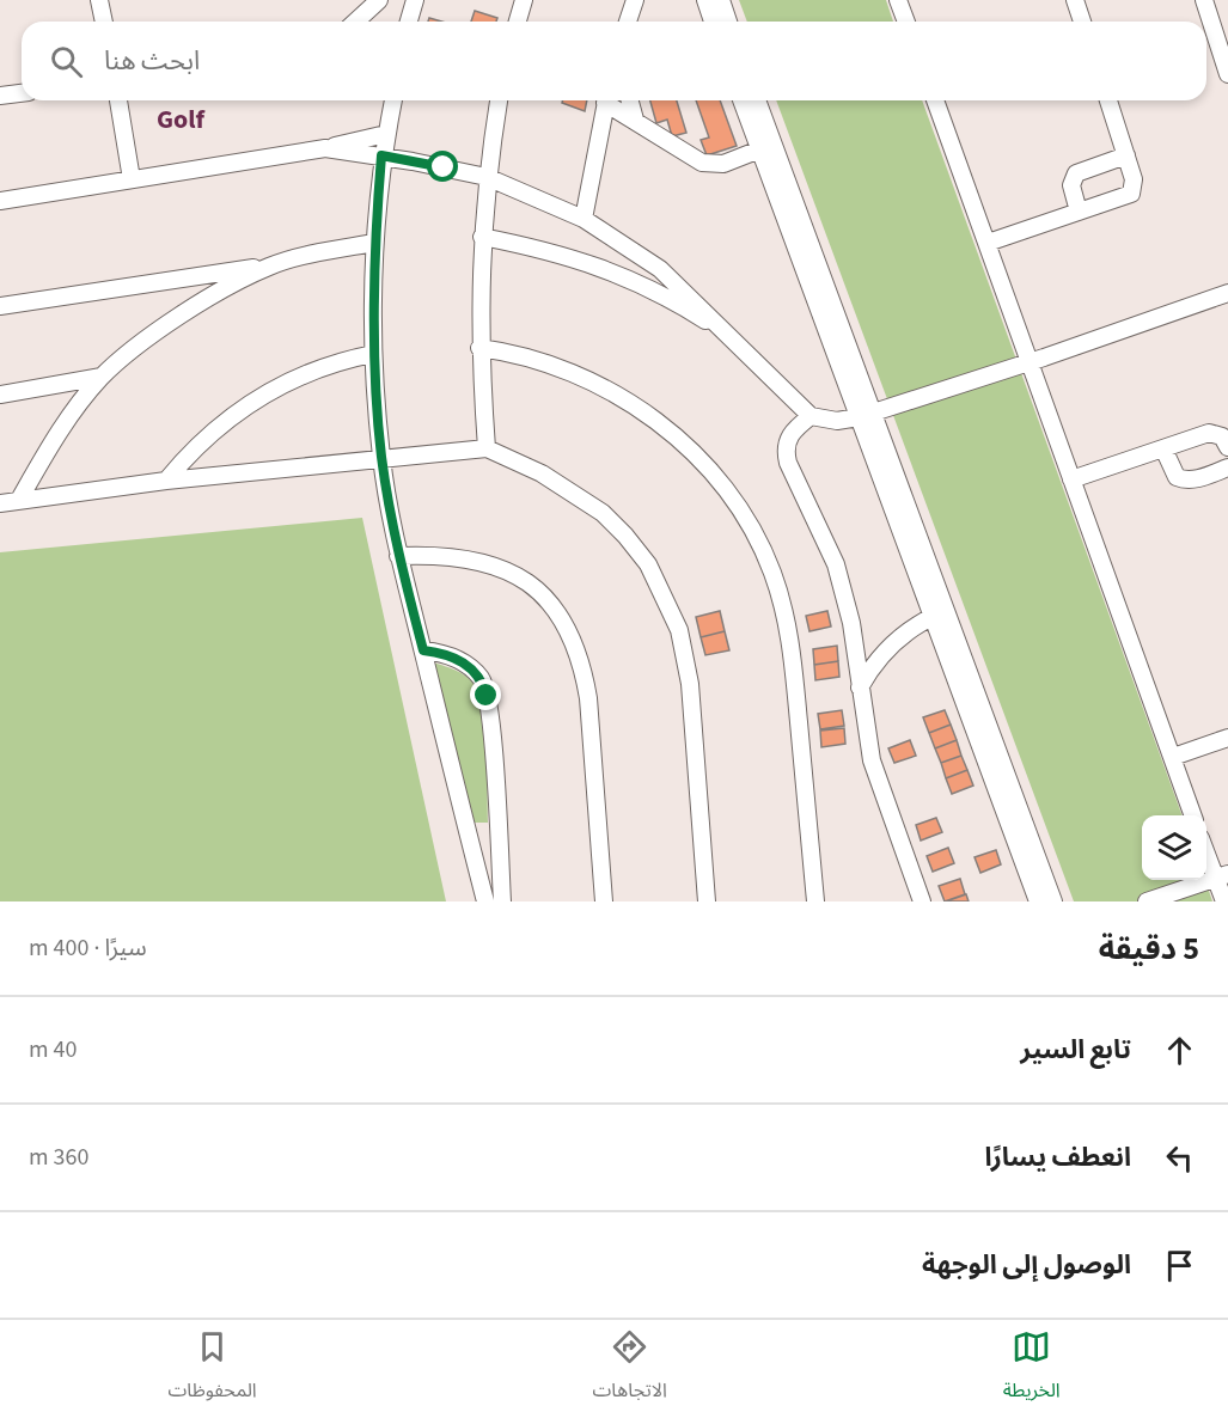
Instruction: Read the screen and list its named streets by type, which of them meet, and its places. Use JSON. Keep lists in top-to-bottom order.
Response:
{
  "districts": ["Golf"],
  "page": {
    "search": "ابحث هنا",
    "heading": ["5 دقيقة", "سيرًا · 400 m"],
    "list": [
      ["تابع السير", "40 m"],
      ["انعطف يسارًا", "360 m"],
      "الوصول إلى الوجهة"
    ],
    "nav": ["الخريطة", "الاتجاهات", "المحفوظات"]
  }
}
